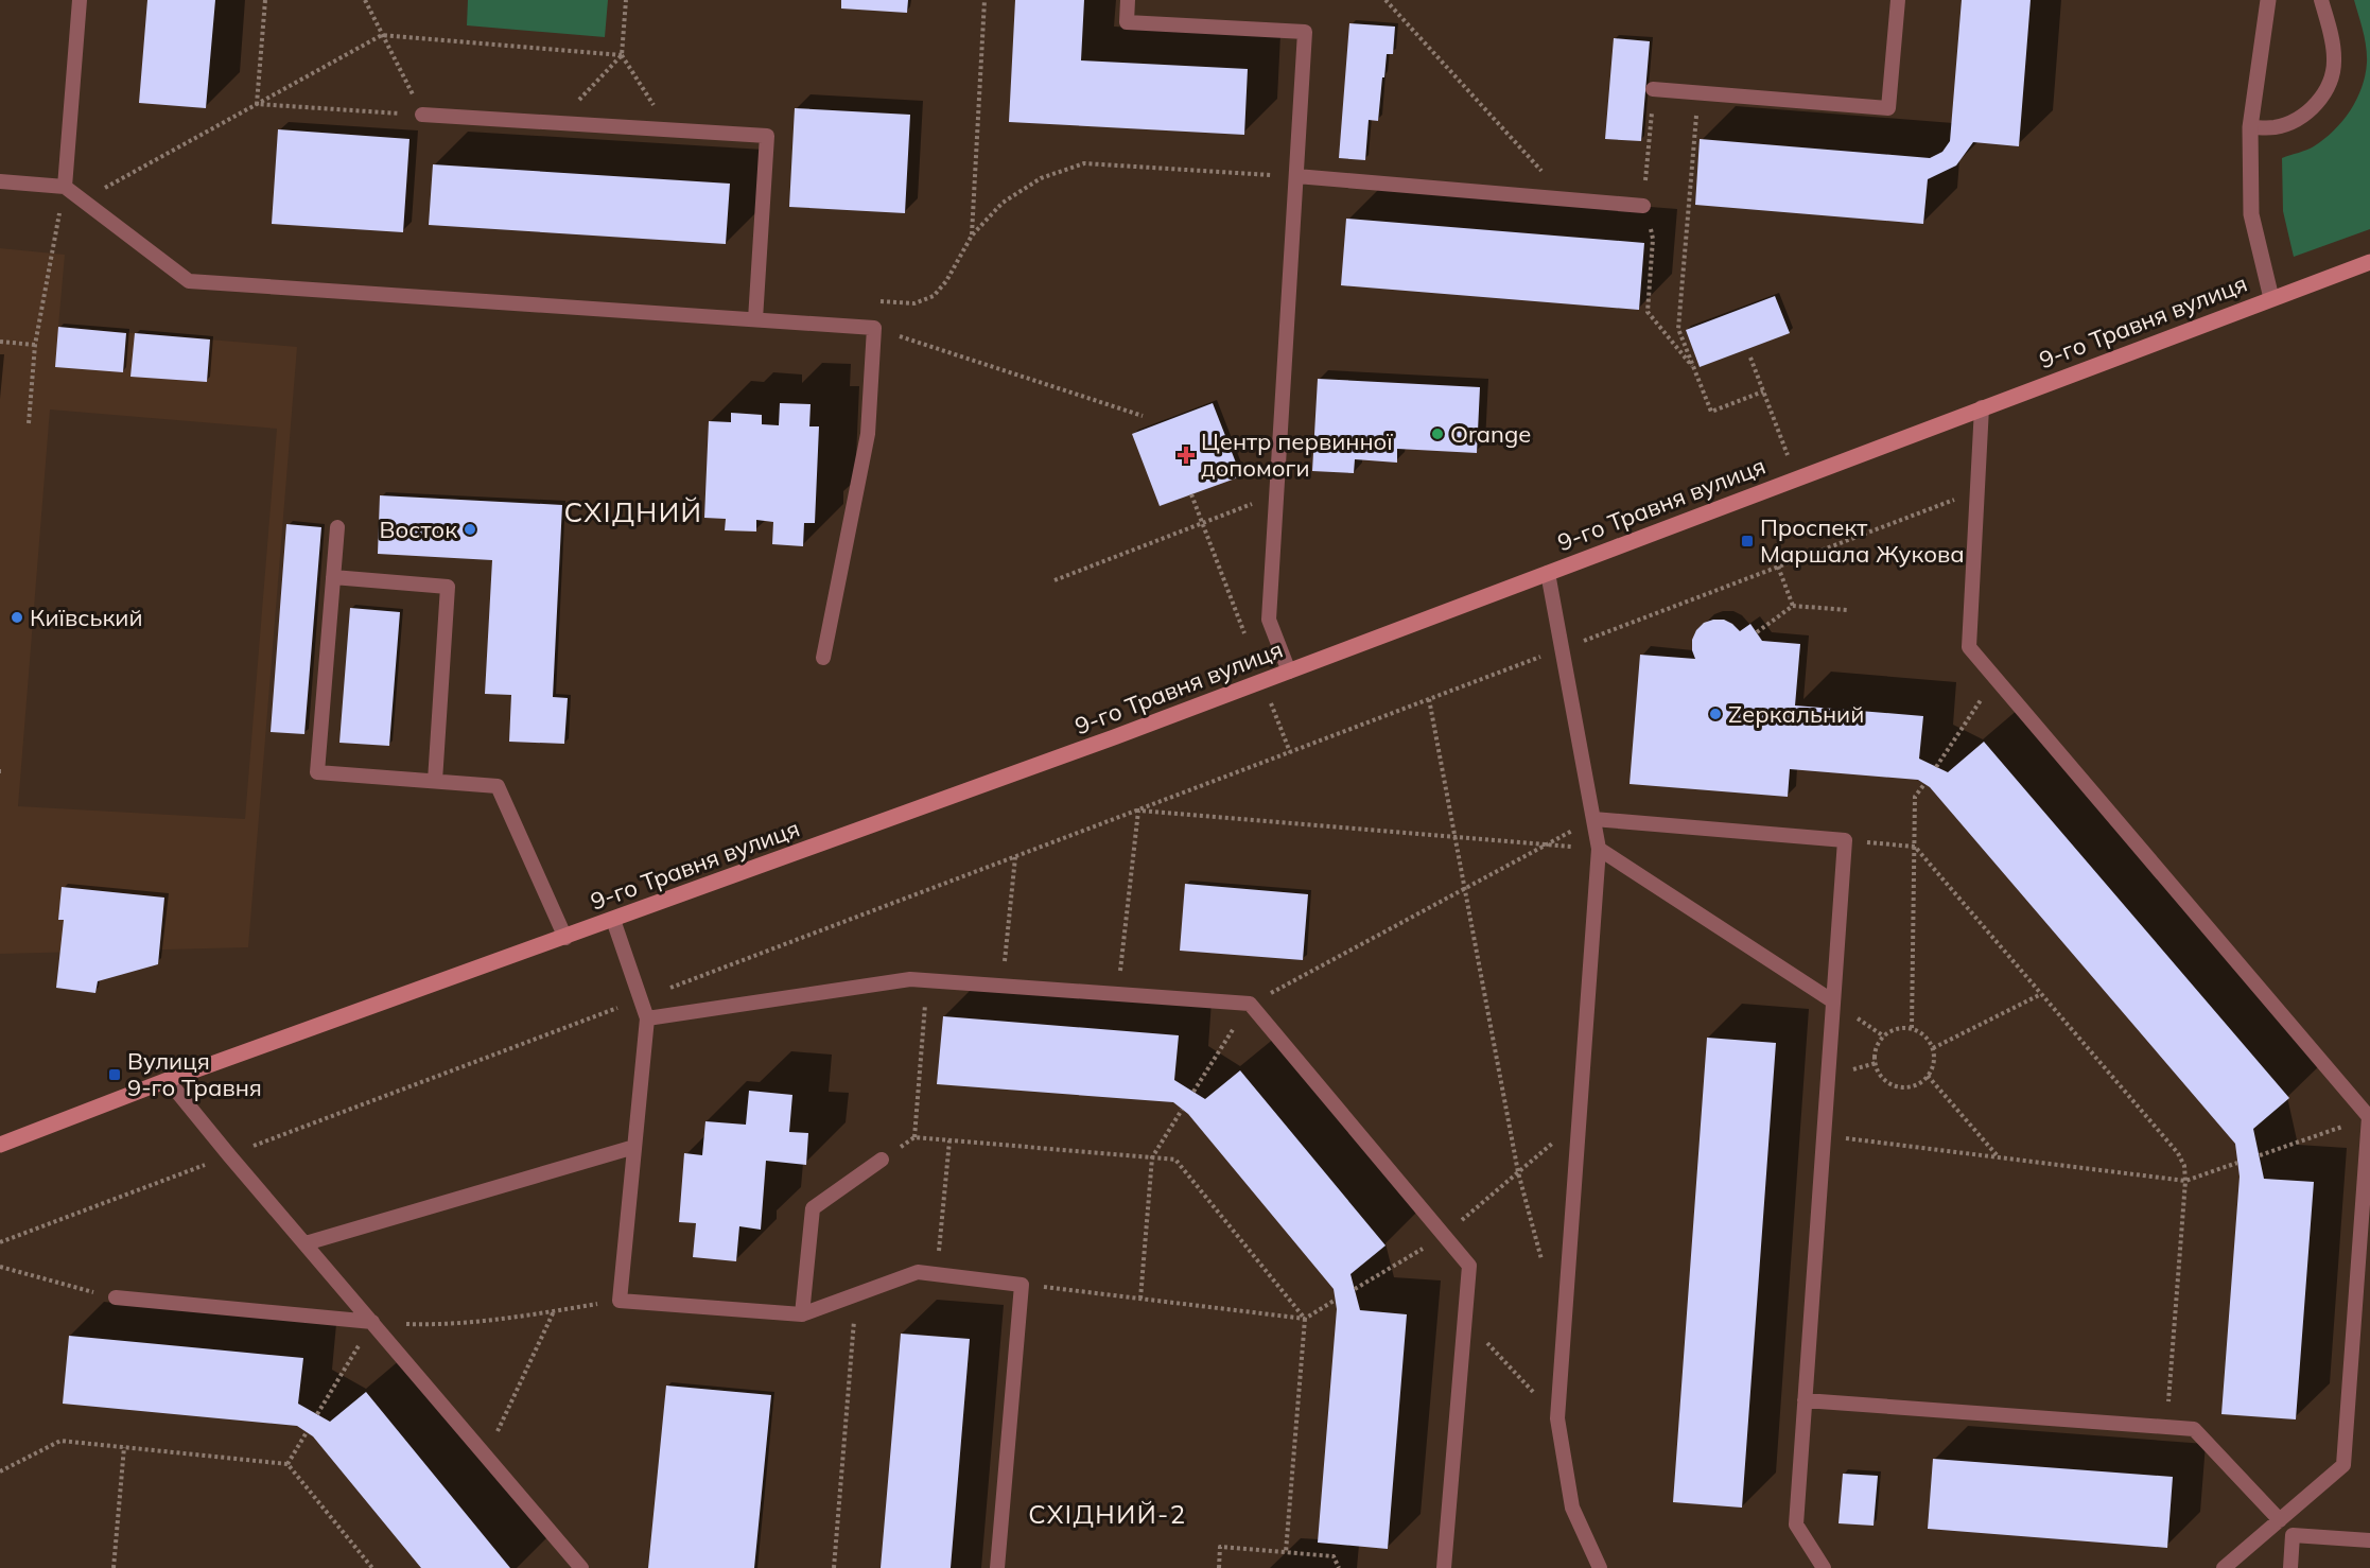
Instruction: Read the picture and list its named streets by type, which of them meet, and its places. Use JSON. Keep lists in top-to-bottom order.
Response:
{
  "streets": {
    "street": ["9-го Травня вулиця"]
  },
  "districts": ["СХІДНИЙ", "СХІДНИЙ-2"],
  "places": {
    "other": [
      "Orange",
      "Восток",
      "Київський",
      "Zеркальний"
    ],
    "health": ["Центр первинної допомоги"],
    "transit": ["Проспект Маршала Жукова", "Вулиця 9-го Травня"]
  }
}
